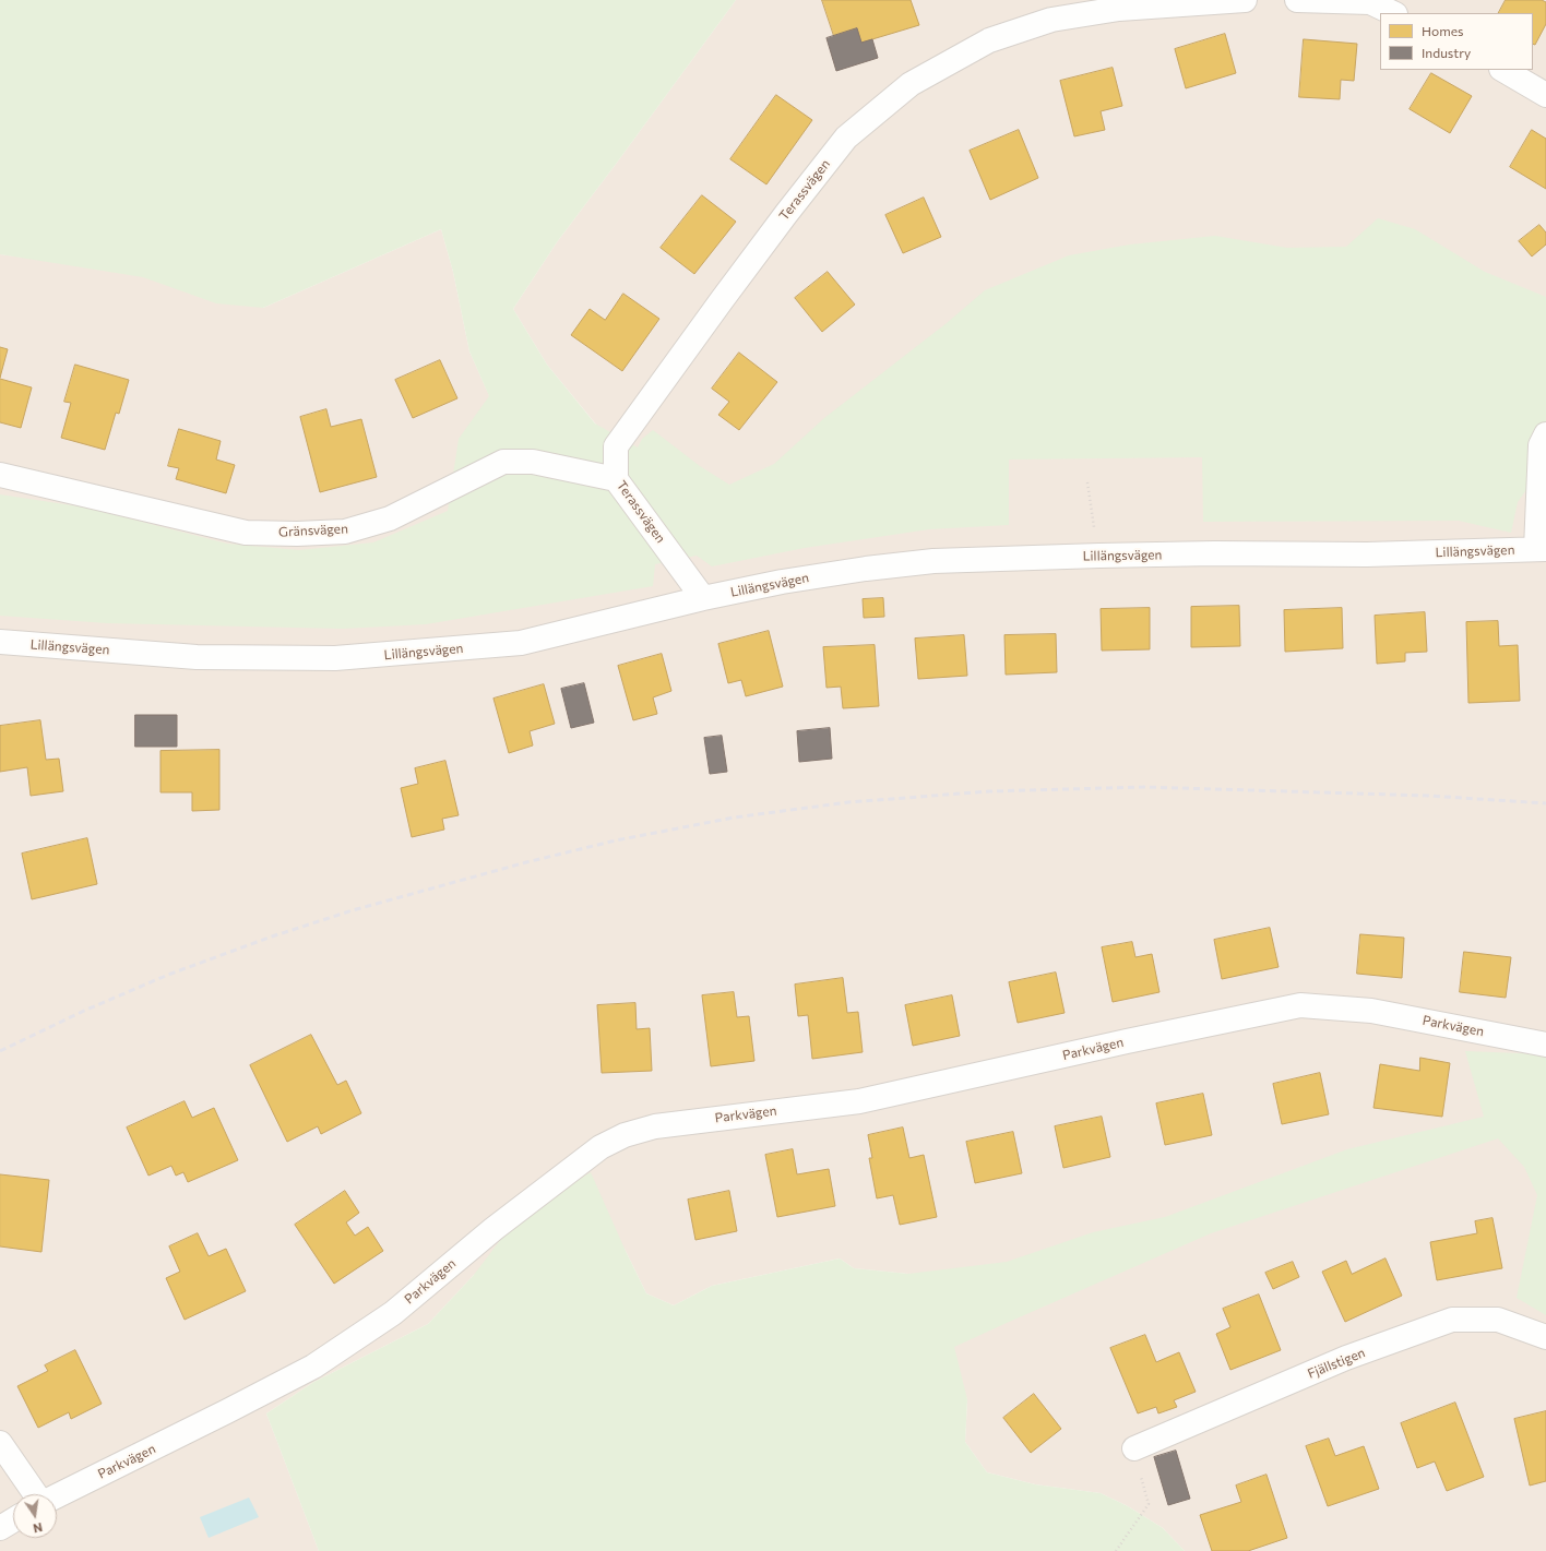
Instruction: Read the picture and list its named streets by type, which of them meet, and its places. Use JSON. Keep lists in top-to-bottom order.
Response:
{
  "streets": {
    "street": [
      "Terassvägen",
      "Gränsvägen",
      "Lillängsvägen",
      "Parkvägen",
      "Fjällstigen"
    ]
  },
  "crossings": [
    ["Terassvägen", "Gränsvägen"],
    ["Terassvägen", "Lillängsvägen"]
  ],
  "legend": ["Homes", "Industry"],
  "north": "bottom"
}
